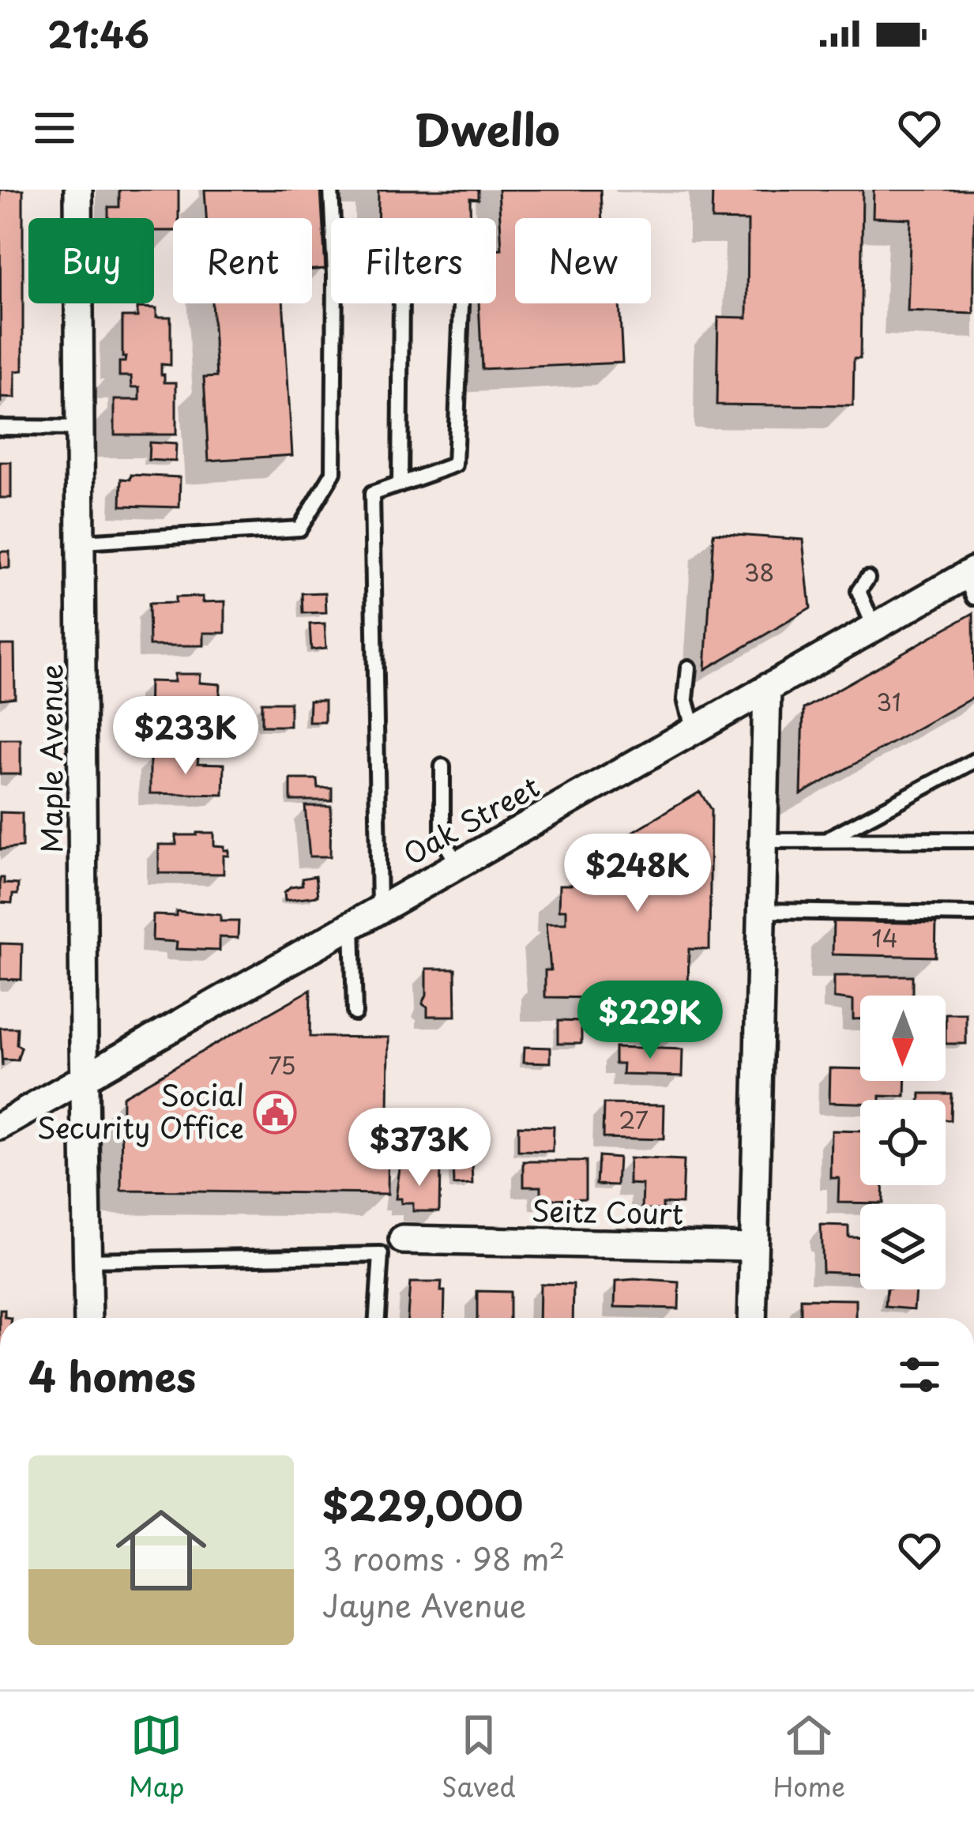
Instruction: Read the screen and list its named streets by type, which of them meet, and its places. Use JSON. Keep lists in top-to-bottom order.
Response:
{
  "streets": {
    "street": ["Maple Avenue", "Oak Street", "Seitz Court"]
  },
  "crossings": [
    ["Maple Avenue", "Oak Street"]
  ],
  "places": {
    "public building": ["Social Security Office"]
  },
  "house_numbers": [
    "38",
    "31",
    "14",
    "75",
    "27"
  ],
  "north": "bottom",
  "page": {
    "status": "21:46",
    "header": "Dwello",
    "chip": [
      "Buy",
      "Rent",
      "Filters",
      "New"
    ],
    "price": [
      "$233K",
      "$248K",
      "$229K",
      "$373K"
    ],
    "heading": "4 homes",
    "list": [
      {
        "name": "$229,000",
        "note": "3 rooms · 98 m² · Jayne Avenue"
      }
    ],
    "tabs": ["Map", "Saved", "Home"]
  }
}
